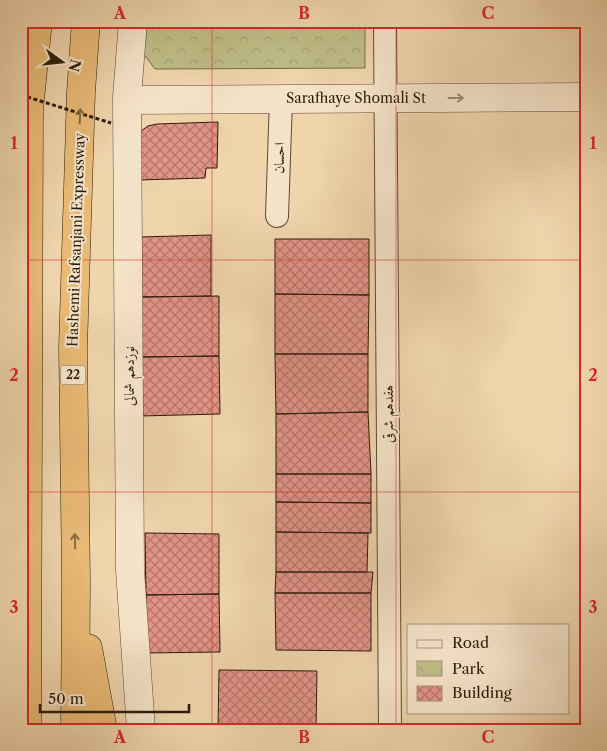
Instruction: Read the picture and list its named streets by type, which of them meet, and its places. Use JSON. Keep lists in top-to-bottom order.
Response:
{
  "streets": {
    "highway": ["Hashemi Rafsanjani Expressway", "22"],
    "street": [
      "Sarafhaye Shomali St",
      "احسان",
      "نوزدهم شمالی",
      "هفدهم شرقی"
    ]
  },
  "crossings": [
    ["Sarafhaye Shomali St", "احسان"],
    ["Sarafhaye Shomali St", "نوزدهم شمالی"],
    ["Sarafhaye Shomali St", "هفدهم شرقی"]
  ],
  "legend": ["Road", "Park", "Building"],
  "scale_bar": "50 m",
  "north": "right",
  "grid": {
    "columns": ["A", "B", "C"],
    "rows": ["1", "2", "3"]
  }
}
